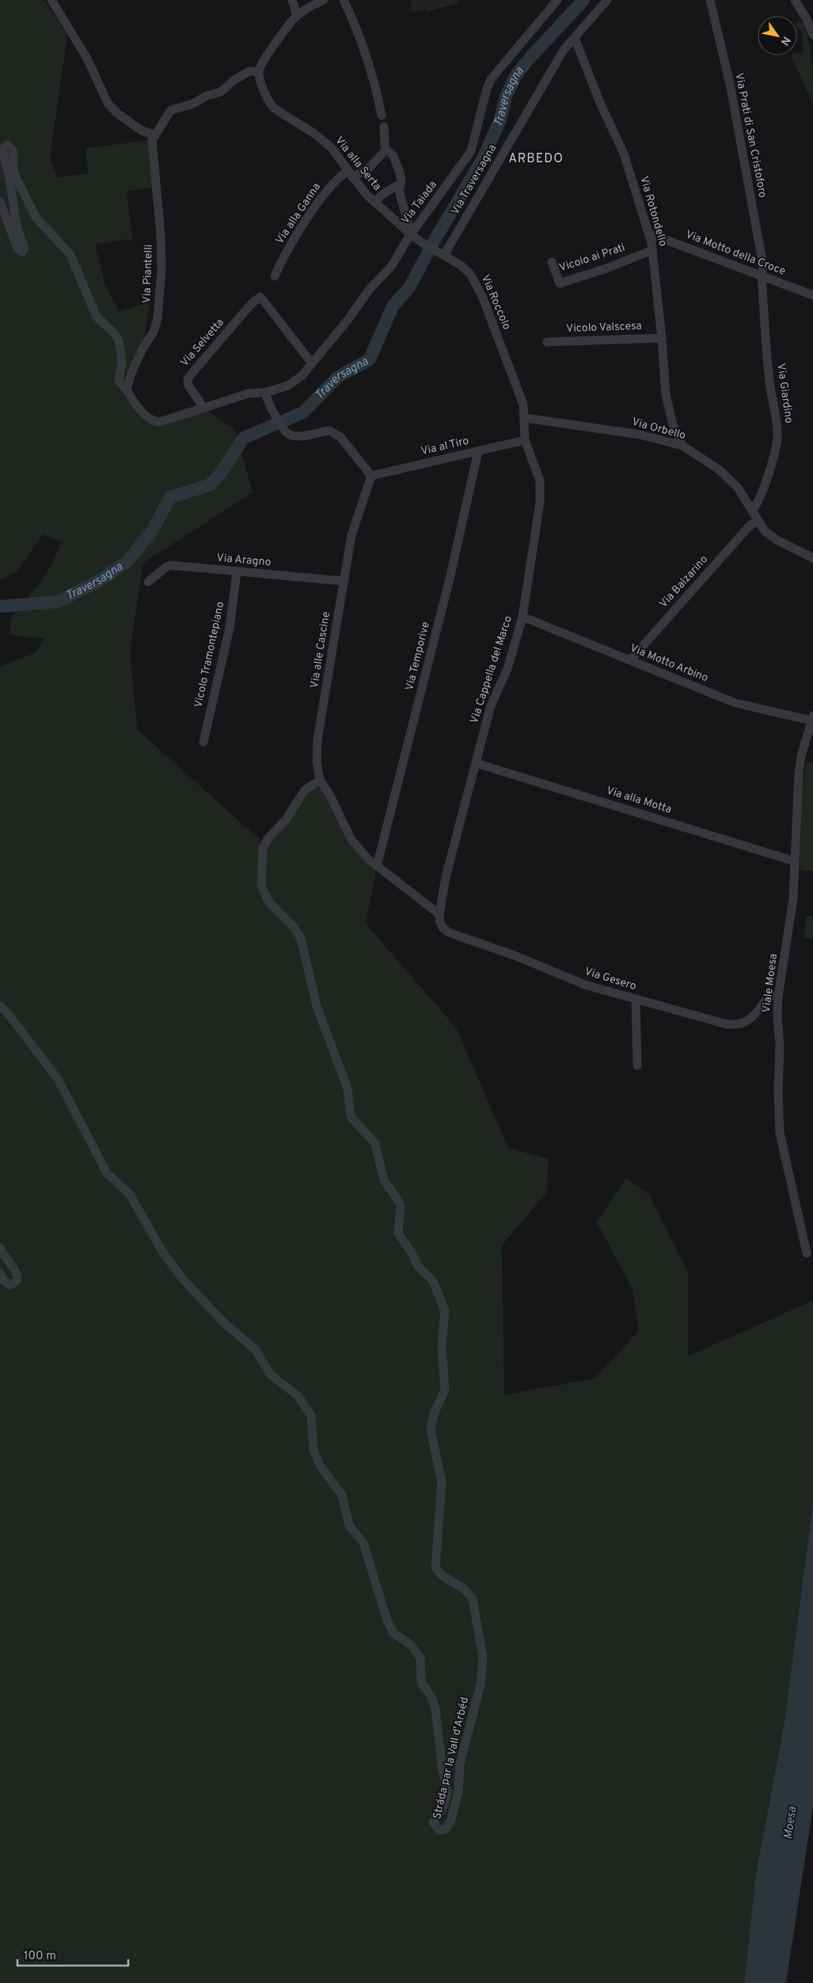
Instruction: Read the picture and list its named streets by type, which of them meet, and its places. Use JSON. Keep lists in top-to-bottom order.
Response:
{
  "streets": {
    "street": [
      "Via Prati di San Cristoforo",
      "Via alla Serta",
      "Via Traversagna",
      "Via Taiada",
      "Via Rotondello",
      "Via alla Ganna",
      "Via Motto della Croce",
      "Vicolo ai Prati",
      "Via Piantelli",
      "Via Roccolo",
      "Vicolo Valscesa",
      "Via Selvetta",
      "Via Giardino",
      "Via Orbello",
      "Via al Tiro",
      "Via Aragno",
      "Via Balzarino",
      "Via alle Cascine",
      "Vicolo Tramontepiano",
      "Via Temporive",
      "Via Motto Arbino",
      "Via Cappella del Marco",
      "Via alla Motta",
      "Via Gesero",
      "Viale Moesa",
      "Stráda par la Vall d'Arbéd"
    ]
  },
  "crossings": [
    ["Via Prati di San Cristoforo", "Via Motto della Croce"],
    ["Via Prati di San Cristoforo", "Via Giardino"],
    ["Via alla Serta", "Via Taiada"],
    ["Via alla Serta", "Via alla Ganna"],
    ["Via alla Serta", "Via Roccolo"],
    ["Via Traversagna", "Via Rotondello"],
    ["Via Traversagna", "Via Roccolo"],
    ["Via Taiada", "Via Piantelli"],
    ["Via Taiada", "Via Roccolo"],
    ["Via Taiada", "Via Selvetta"],
    ["Via Rotondello", "Via Motto della Croce"],
    ["Via Rotondello", "Vicolo ai Prati"],
    ["Via Rotondello", "Vicolo Valscesa"],
    ["Via Rotondello", "Via Orbello"],
    ["Via Motto della Croce", "Via Giardino"],
    ["Via Roccolo", "Via Cappella del Marco"],
    ["Via Giardino", "Via Orbello"],
    ["Via Orbello", "Via Balzarino"],
    ["Via Orbello", "Via Cappella del Marco"],
    ["Via al Tiro", "Via alle Cascine"],
    ["Via al Tiro", "Via Temporive"],
    ["Via al Tiro", "Via Cappella del Marco"],
    ["Via Aragno", "Via alle Cascine"],
    ["Via Aragno", "Vicolo Tramontepiano"],
    ["Via Balzarino", "Via Motto Arbino"],
    ["Via alle Cascine", "Via Temporive"],
    ["Via alle Cascine", "Via Cappella del Marco"],
    ["Via alle Cascine", "Via Gesero"],
    ["Via alle Cascine", "Stráda par la Vall d'Arbéd"],
    ["Via Motto Arbino", "Via Cappella del Marco"],
    ["Via Motto Arbino", "Viale Moesa"],
    ["Via Cappella del Marco", "Via alla Motta"],
    ["Via Cappella del Marco", "Via Gesero"],
    ["Via alla Motta", "Viale Moesa"],
    ["Via Gesero", "Viale Moesa"]
  ],
  "districts": ["ARBEDO"],
  "water": ["Traversagna", "Moesa"],
  "scale_bar": "100 m",
  "north": "bottom right"
}
